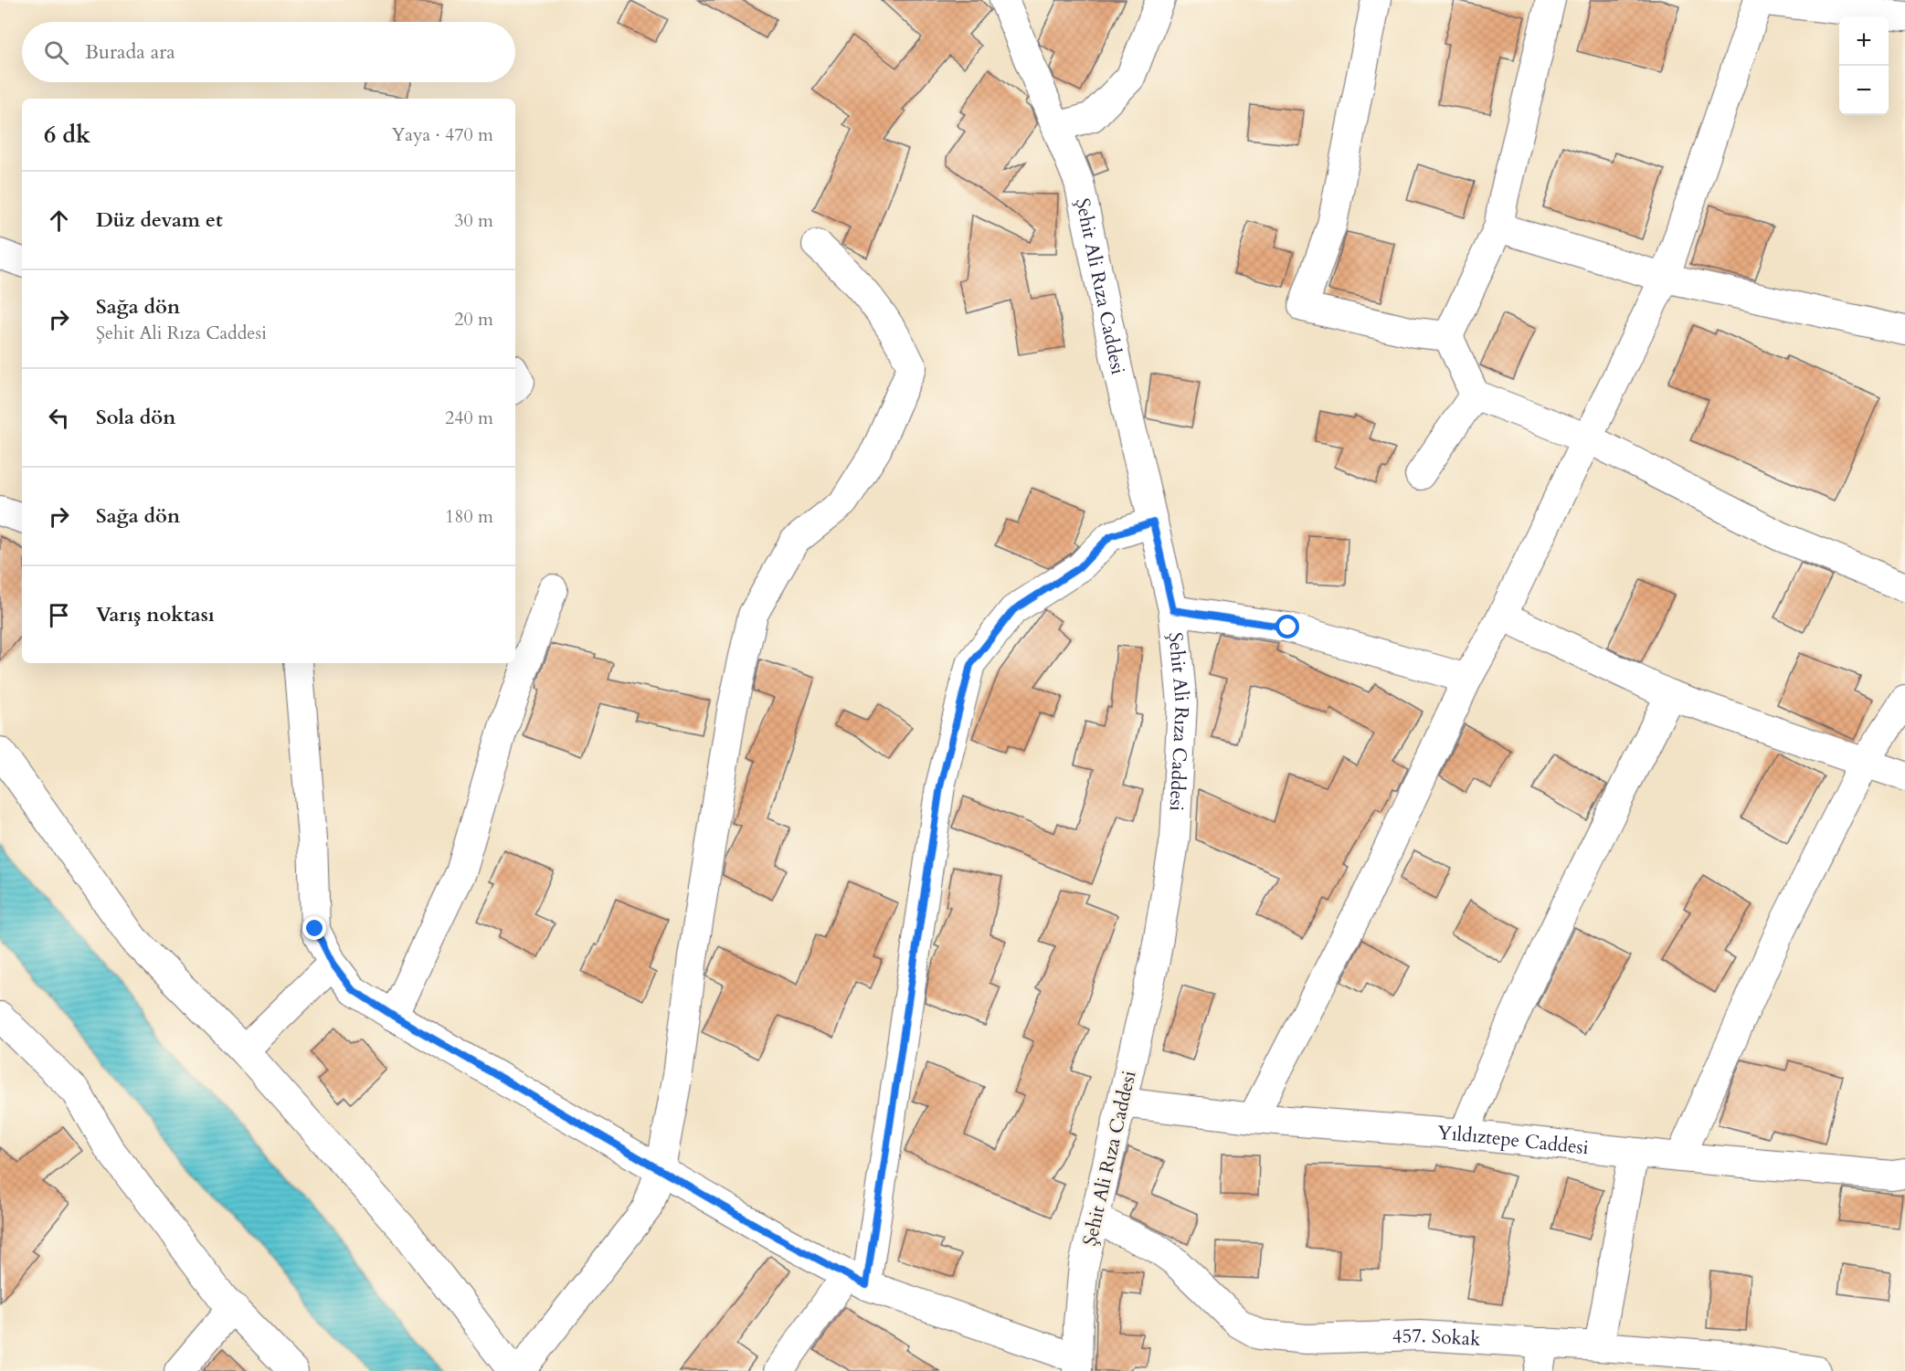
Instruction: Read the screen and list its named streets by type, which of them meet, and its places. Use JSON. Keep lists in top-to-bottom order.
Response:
{
  "streets": {
    "street": ["Şehit Ali Rıza Caddesi", "Yıldıztepe Caddesi", "457. Sokak"]
  },
  "crossings": [
    ["Şehit Ali Rıza Caddesi", "Yıldıztepe Caddesi"],
    ["Şehit Ali Rıza Caddesi", "457. Sokak"]
  ],
  "page": {
    "map_buttons": ["+", "−"],
    "search": "Burada ara",
    "heading": ["6 dk", "Yaya · 470 m"],
    "list": [
      ["Düz devam et", "30 m"],
      ["Sağa dön", "Şehit Ali Rıza Caddesi", "20 m"],
      ["Sola dön", "240 m"],
      ["Sağa dön", "180 m"],
      "Varış noktası"
    ]
  }
}
